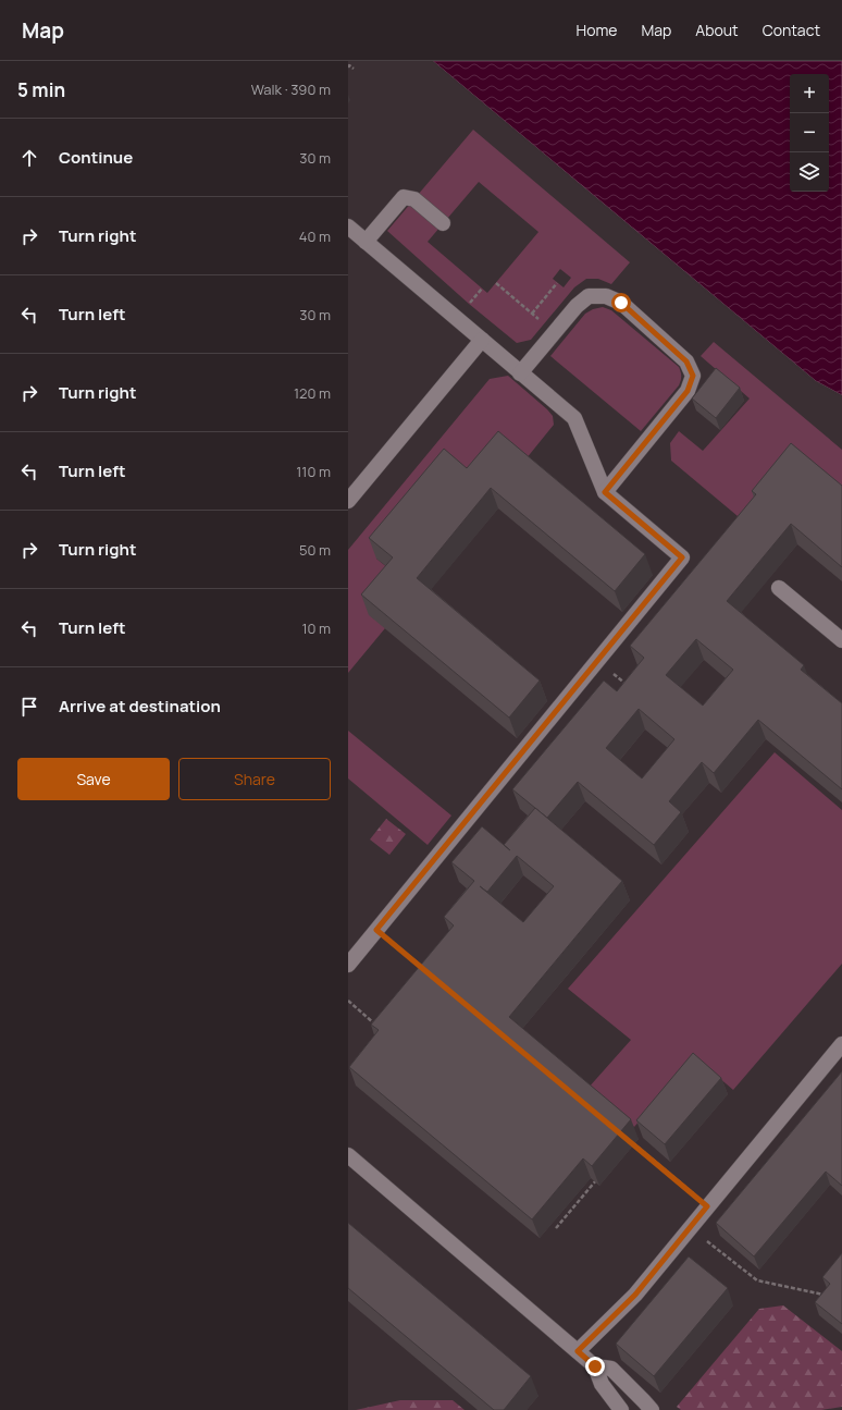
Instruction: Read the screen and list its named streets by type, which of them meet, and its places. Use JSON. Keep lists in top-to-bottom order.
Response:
{
  "page": {
    "header": "Map",
    "nav": [
      "Home",
      "Map",
      "About",
      "Contact"
    ],
    "heading": ["5 min", "Walk · 390 m"],
    "map_buttons": ["+", "−"],
    "list": [
      ["Continue", "30 m"],
      ["Turn right", "40 m"],
      ["Turn left", "30 m"],
      ["Turn right", "120 m"],
      ["Turn left", "110 m"],
      ["Turn right", "50 m"],
      ["Turn left", "10 m"],
      "Arrive at destination"
    ],
    "buttons": ["Save", "Share"]
  }
}
